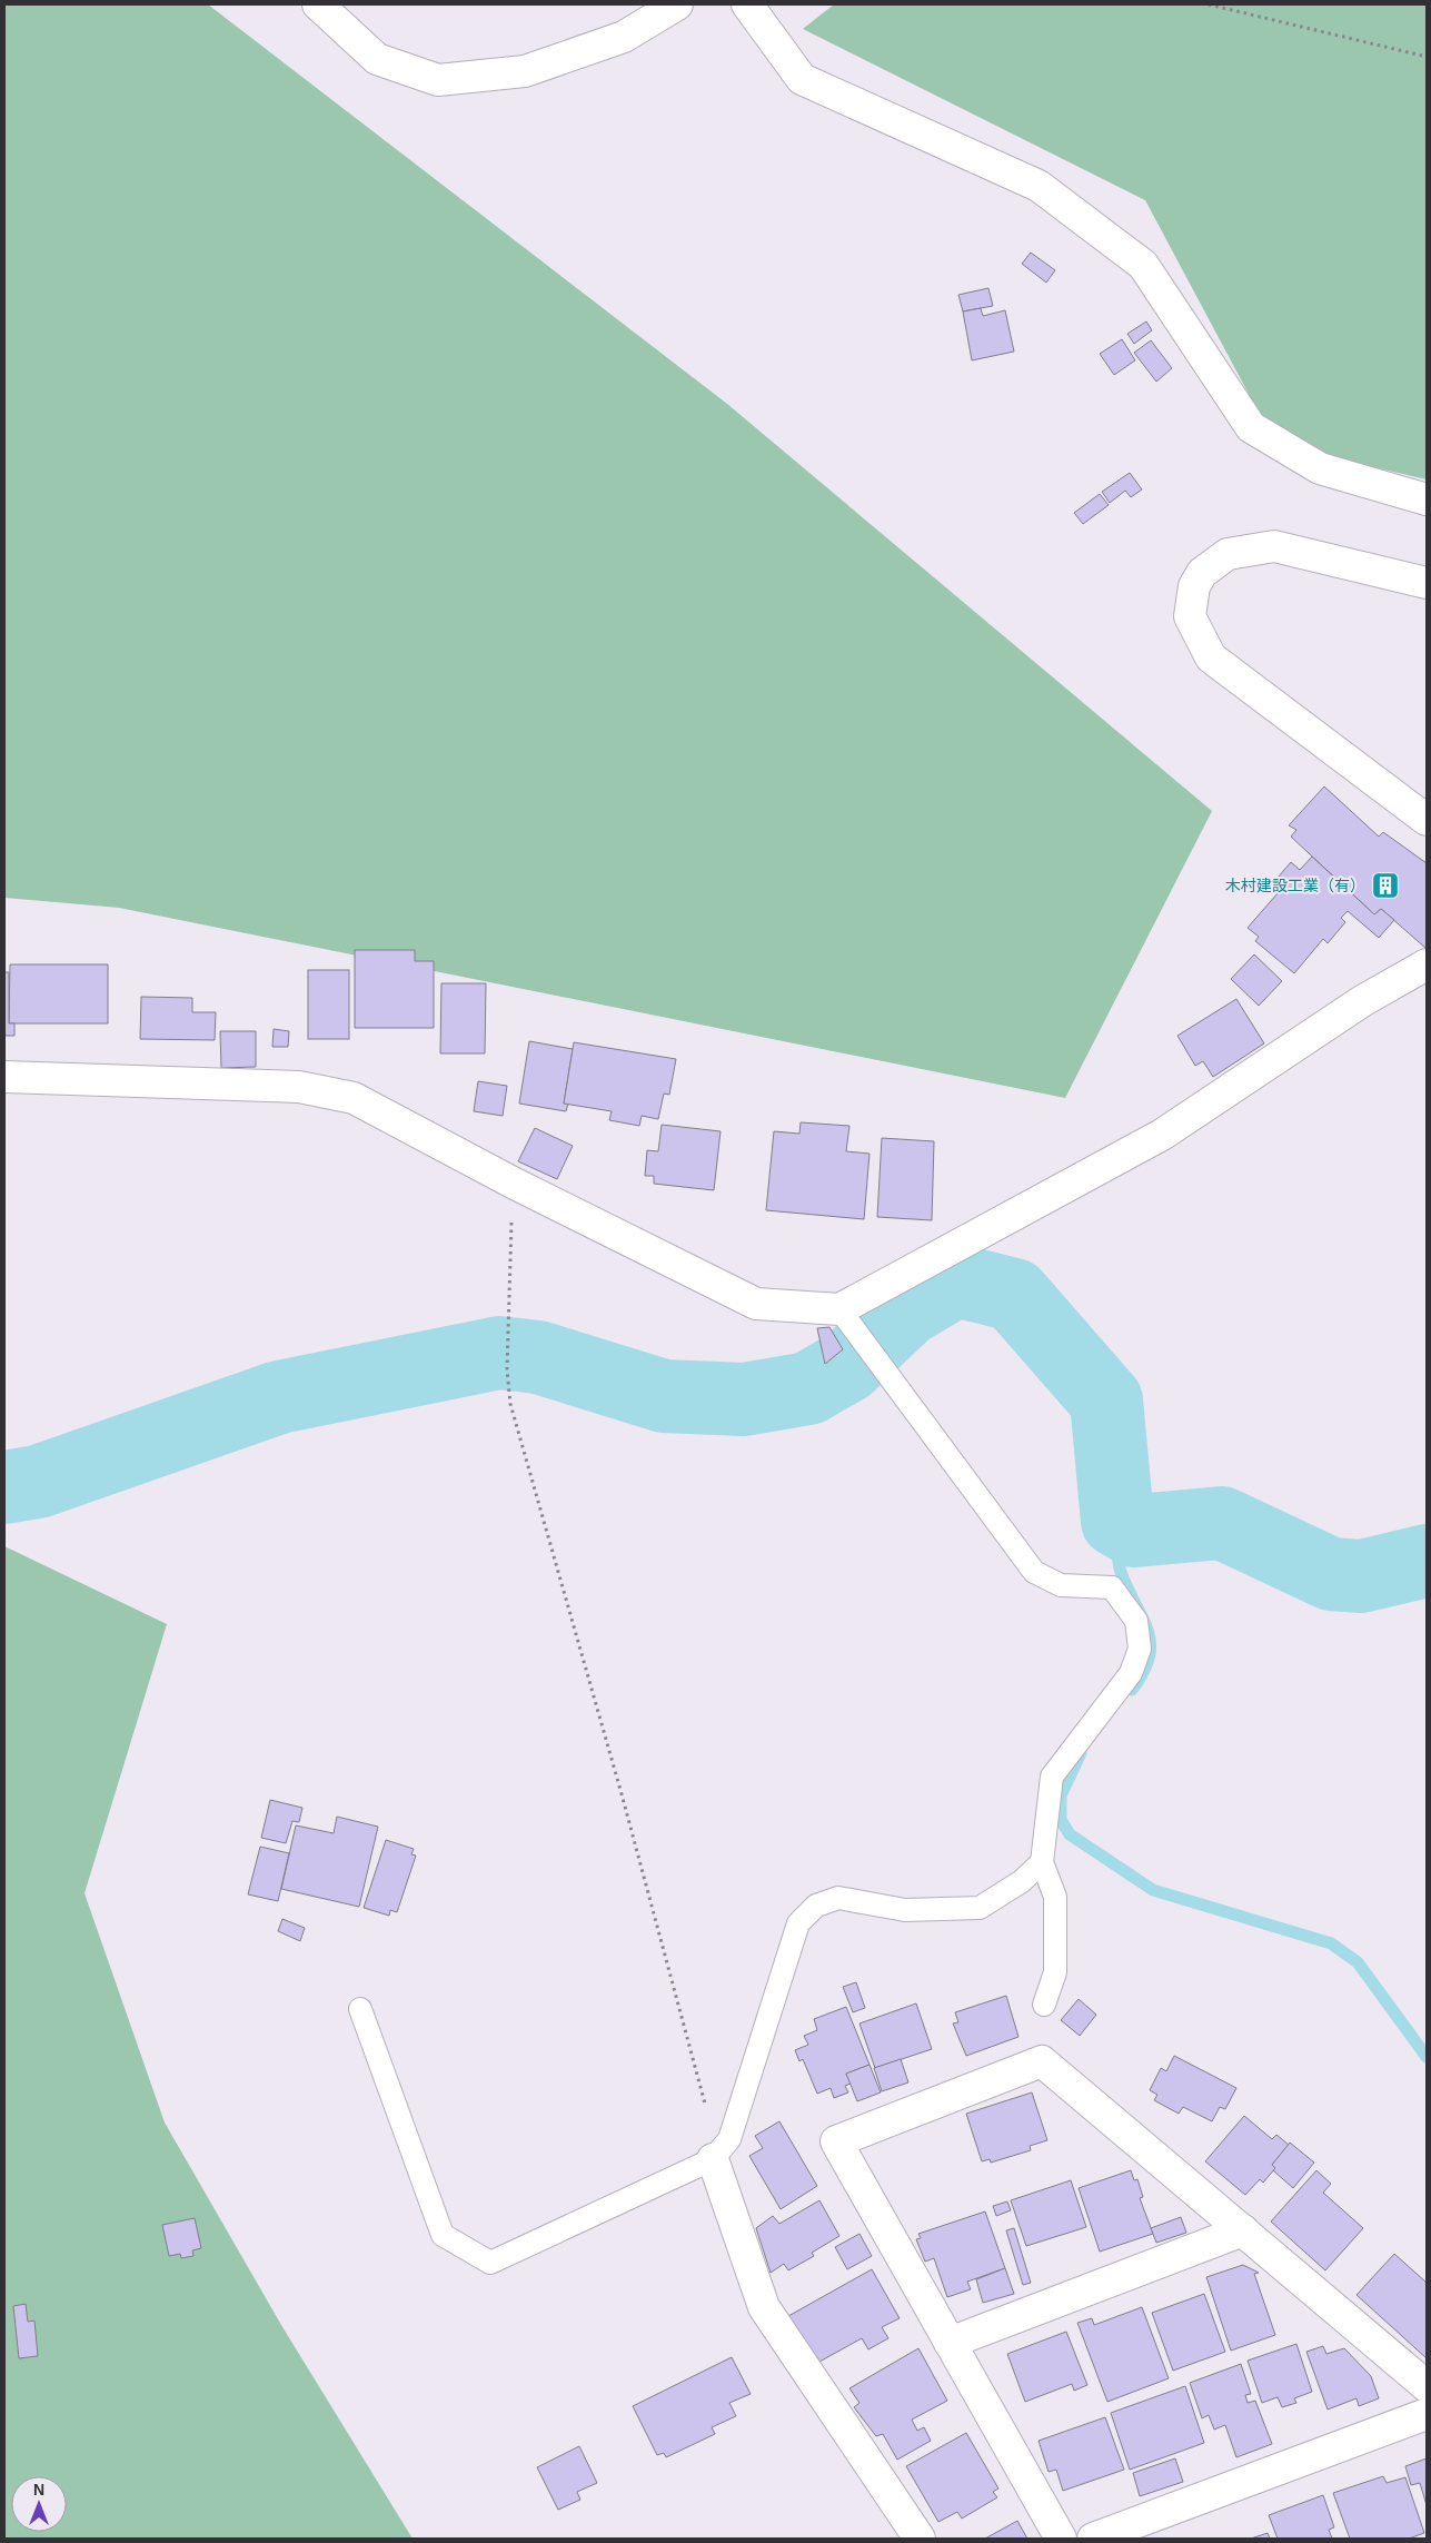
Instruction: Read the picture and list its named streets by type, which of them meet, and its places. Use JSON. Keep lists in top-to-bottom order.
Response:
{
  "places": {
    "building": ["木村建設工業（有）"]
  },
  "north": "top"
}
